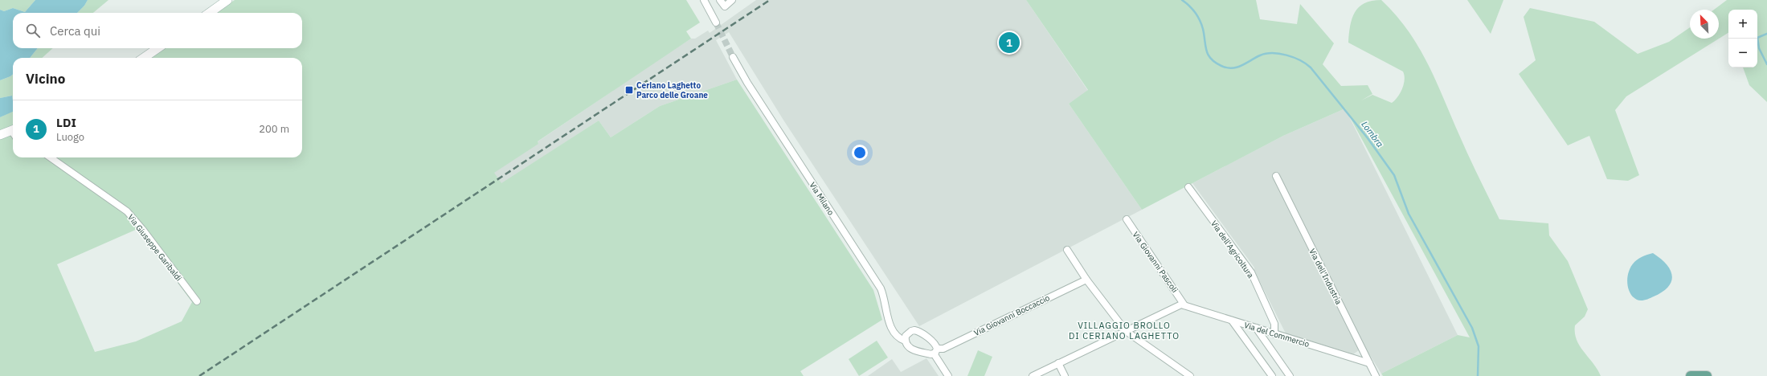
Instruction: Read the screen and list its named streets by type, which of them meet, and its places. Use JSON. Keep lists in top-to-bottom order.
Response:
{
  "streets": {
    "street": [
      "Via Milano",
      "Via Giuseppe Garibaldi",
      "Via dell'Agricoltura",
      "Via Giovanni Pascoli",
      "Via dell'Industria",
      "Via Giovanni Boccaccio",
      "Via del Commercio"
    ]
  },
  "crossings": [
    ["Via Milano", "Via Giovanni Boccaccio"],
    ["Via dell'Agricoltura", "Via del Commercio"],
    ["Via Giovanni Pascoli", "Via del Commercio"],
    ["Via dell'Industria", "Via del Commercio"]
  ],
  "districts": ["VILLAGGIO BROLLO DI CERIANO LAGHETTO"],
  "water": ["Lombra"],
  "places": {
    "transit": ["Ceriano Laghetto Parco delle Groane"]
  },
  "north": "top left",
  "page": {
    "map_buttons": ["+", "−"],
    "search": "Cerca qui",
    "pins": "1",
    "heading": "Vicino",
    "list": [
      {
        "mark": "1",
        "name": "LDI",
        "note": "Luogo",
        "value": "200 m"
      }
    ]
  }
}
